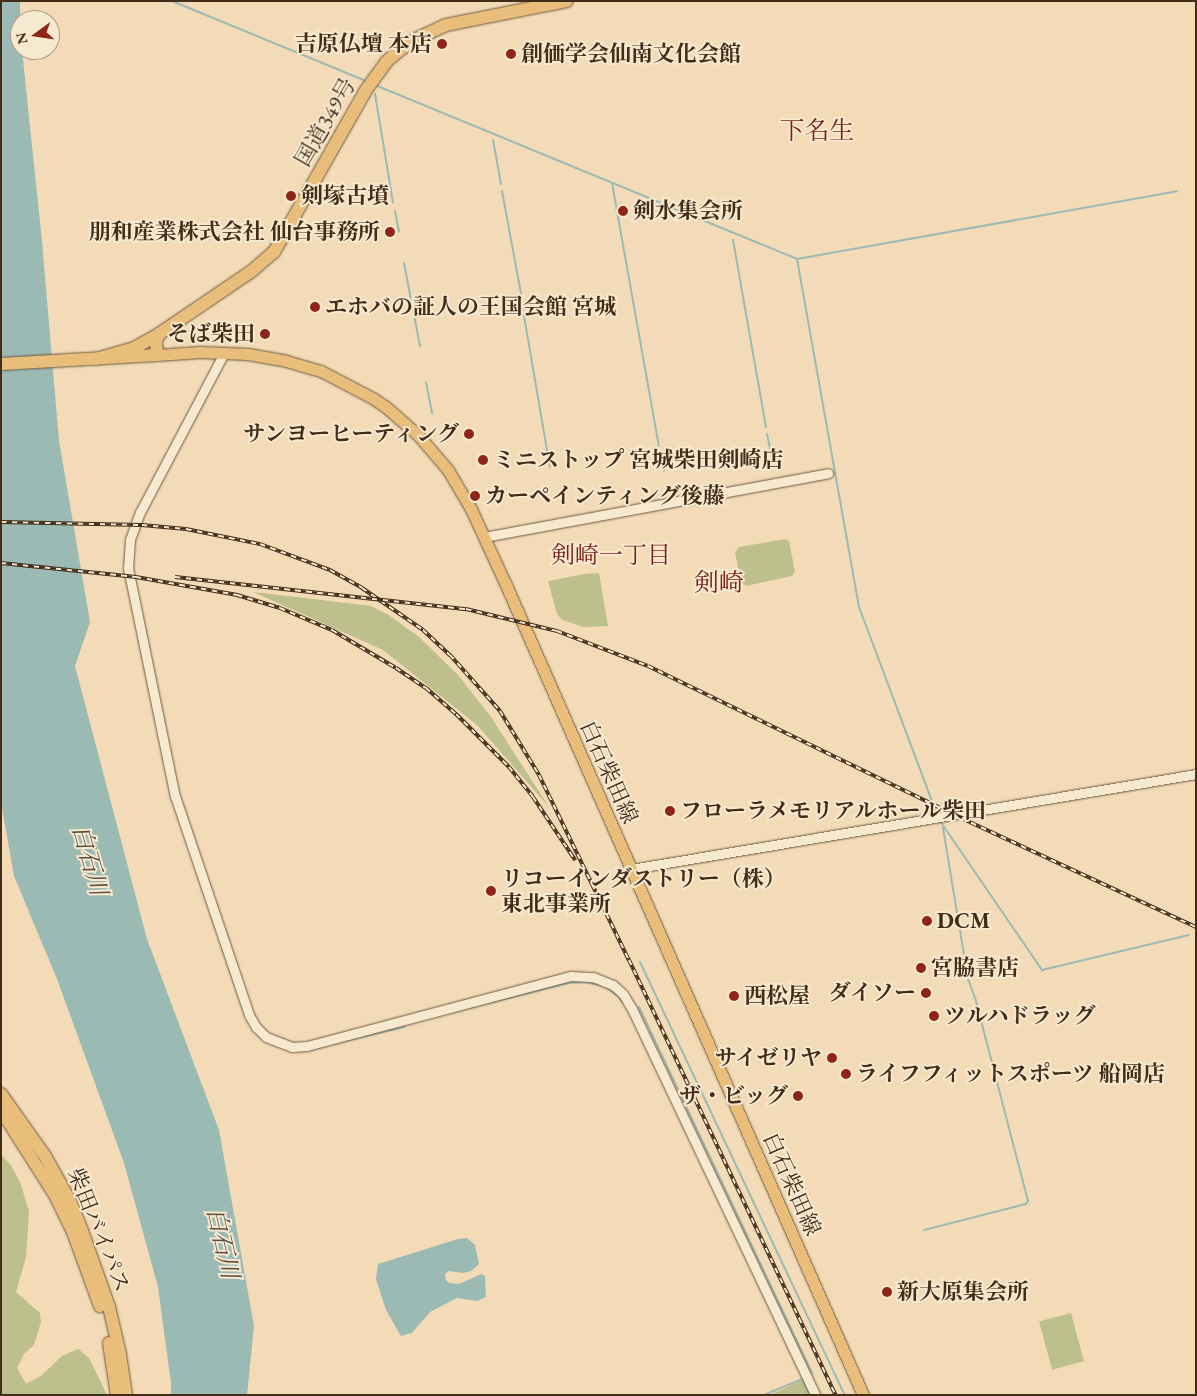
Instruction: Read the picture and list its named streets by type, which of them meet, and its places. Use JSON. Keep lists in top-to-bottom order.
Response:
{
  "streets": {
    "highway": ["国道349号", "柴田バイパス"],
    "main road": ["白石柴田線"]
  },
  "districts": ["下名生", "剣崎一丁目", "剣崎"],
  "water": ["白石川"],
  "places": [
    "吉原仏壇 本店",
    "創価学会仙南文化会館",
    "剣塚古墳",
    "剣水集会所",
    "朋和産業株式会社 仙台事務所",
    "エホバの証人の王国会館 宮城",
    "そば柴田",
    "サンヨーヒーティング",
    "ミニストップ 宮城柴田剣崎店",
    "カーペインティング後藤",
    "フローラメモリアルホール柴田",
    "リコーインダストリー（株） 東北事業所",
    "DCM",
    "宮脇書店",
    "ダイソー",
    "西松屋",
    "ツルハドラッグ",
    "サイゼリヤ",
    "ライフフィットスポーツ 船岡店",
    "ザ・ビッグ",
    "新大原集会所"
  ],
  "north": "left"
}
